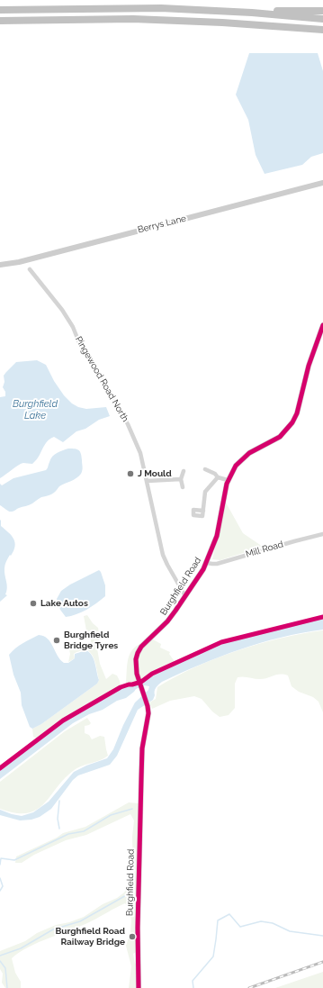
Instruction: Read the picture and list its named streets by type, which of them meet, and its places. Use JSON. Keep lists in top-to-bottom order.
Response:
{
  "streets": {
    "street": [
      "Berrys Lane",
      "Pingewood Road North",
      "Mill Road",
      "Burghfield Road"
    ]
  },
  "crossings": [
    ["Pingewood Road North", "Burghfield Road"],
    ["Mill Road", "Burghfield Road"]
  ],
  "water": ["Burghfield Lake"],
  "places": [
    "J Mould",
    "Lake Autos",
    "Burghfield Bridge Tyres",
    "Burghfield Road Railway Bridge"
  ]
}
